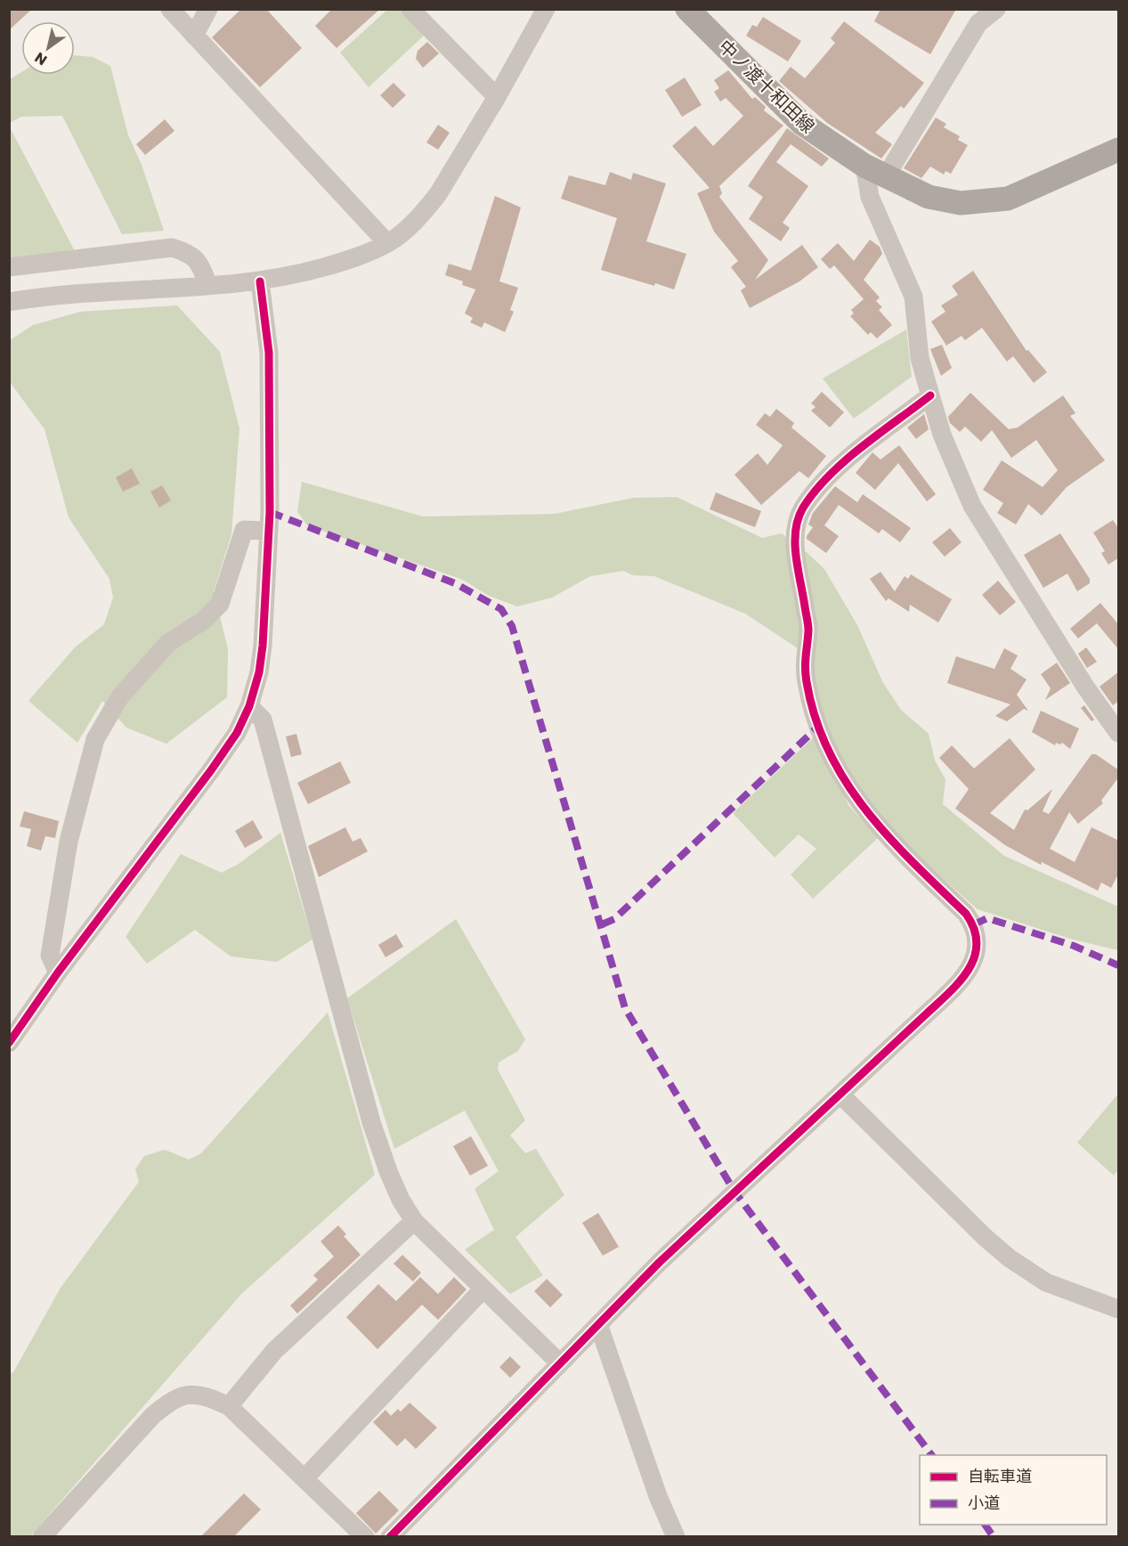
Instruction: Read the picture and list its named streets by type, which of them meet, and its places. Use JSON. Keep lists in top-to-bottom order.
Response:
{
  "streets": {
    "main road": ["中ノ渡十和田線"]
  },
  "legend": ["自転車道", "小道"],
  "north": "bottom left"
}
